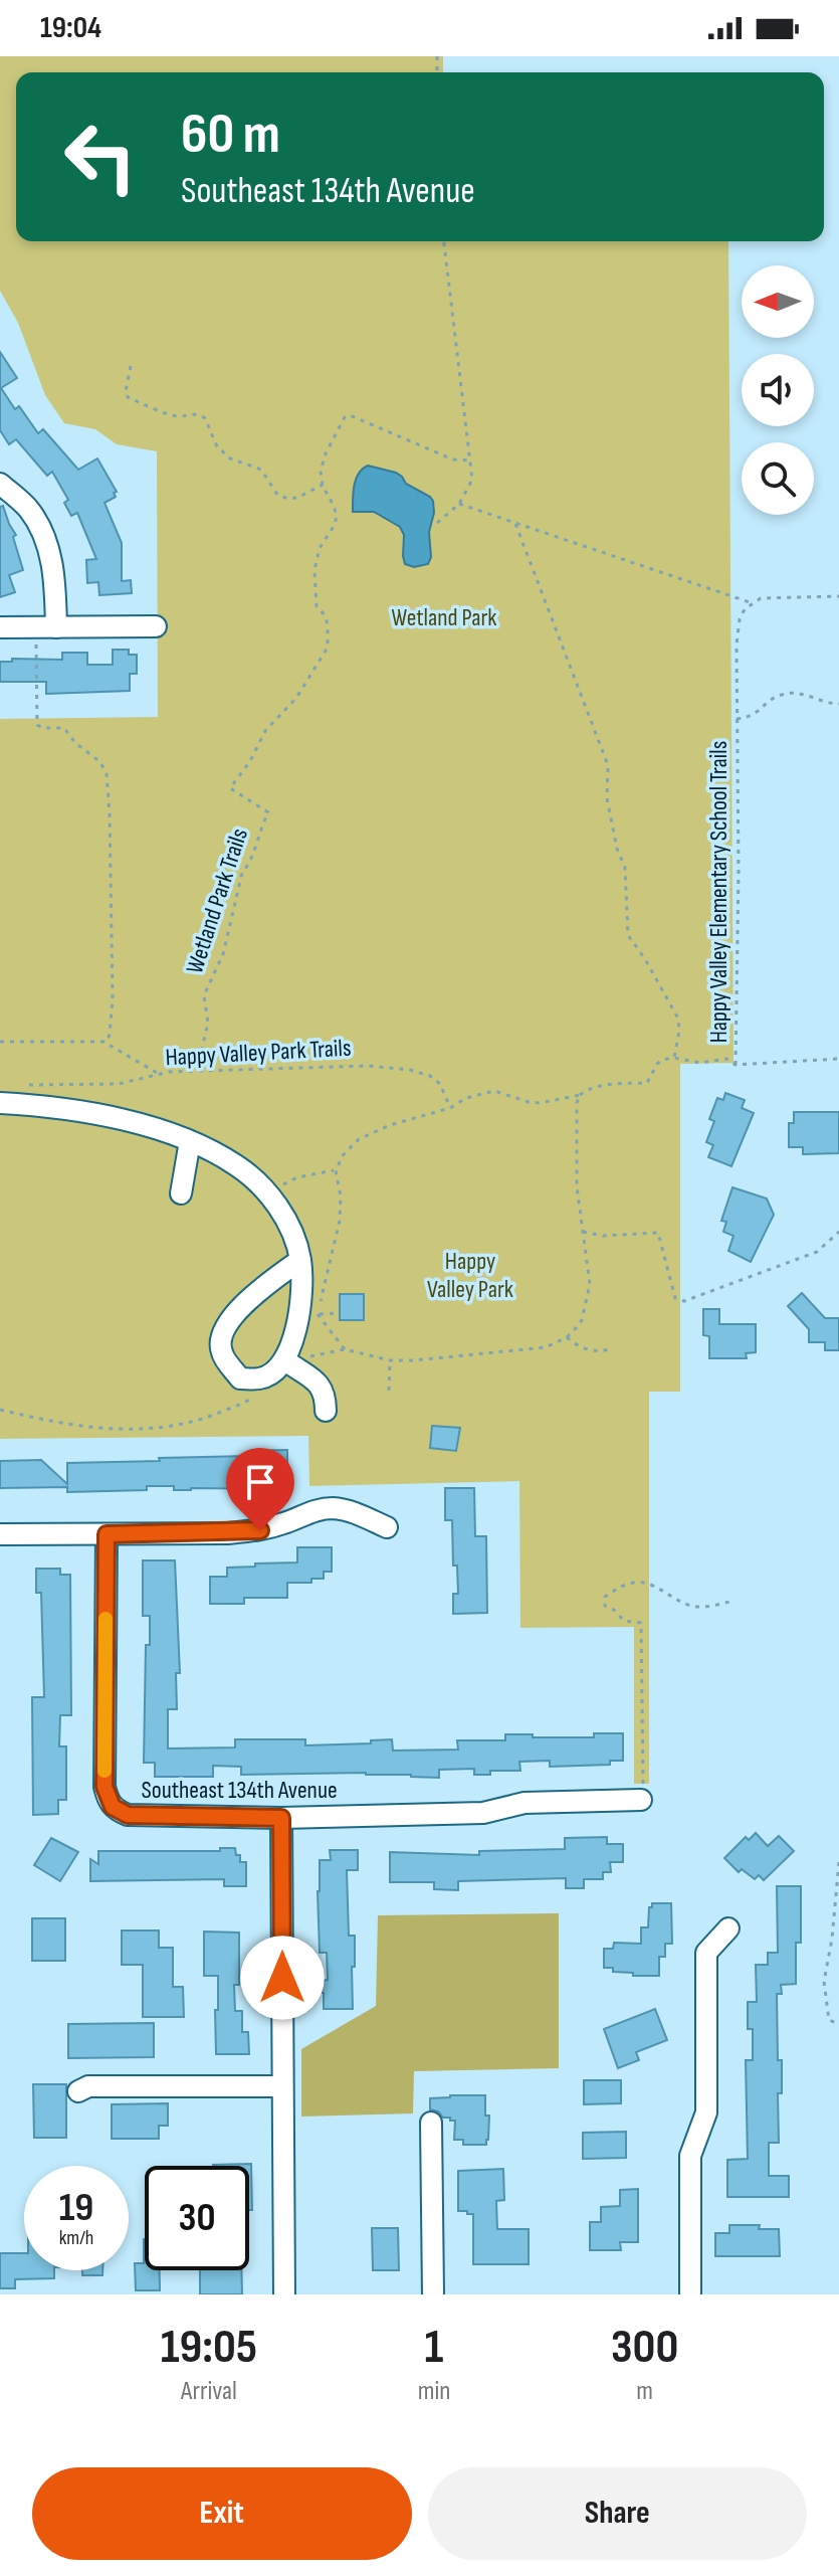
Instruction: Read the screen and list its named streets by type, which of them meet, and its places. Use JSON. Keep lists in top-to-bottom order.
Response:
{
  "streets": {
    "street": ["Southeast 134th Avenue"],
    "path": ["Happy Valley Elementary School Trails", "Wetland Park Trails", "Happy Valley Park Trails"]
  },
  "crossings": [
    ["Wetland Park Trails", "Happy Valley Park Trails"]
  ],
  "parks": ["Wetland Park", "Happy Valley Park"],
  "north": "left",
  "page": {
    "status": "19:04",
    "turn": ["60 m", "Southeast 134th Avenue"],
    "speed": "19 km/h",
    "limit": "30",
    "eta": [
      "19:05",
      "Arrival",
      "1",
      "min",
      "300",
      "m"
    ],
    "buttons": ["Exit", "Share"]
  }
}
